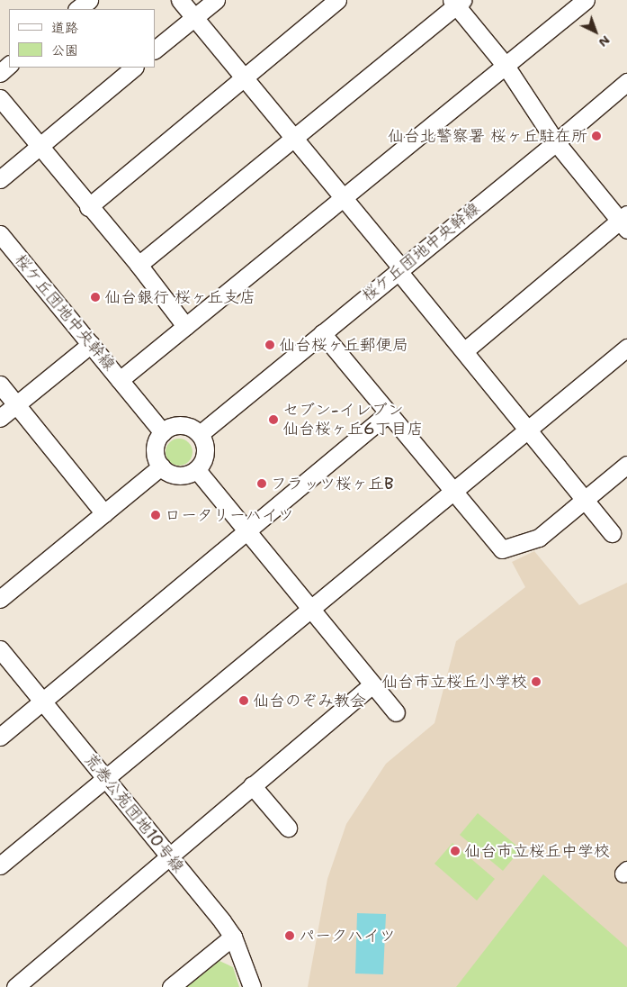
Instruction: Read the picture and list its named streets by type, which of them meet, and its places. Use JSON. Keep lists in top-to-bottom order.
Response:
{
  "streets": {
    "street": ["桜ケ丘団地中央幹線", "荒巻公苑団地10号線"]
  },
  "places": [
    "仙台北警察署 桜ヶ丘駐在所",
    "仙台銀行 桜ヶ丘支店",
    "仙台桜ヶ丘郵便局",
    "セブン-イレブン 仙台桜ヶ丘6丁目店",
    "フラッツ桜ヶ丘B",
    "ロータリーハイツ",
    "仙台市立桜丘小学校",
    "仙台のぞみ教会",
    "仙台市立桜丘中学校",
    "パークハイツ"
  ],
  "legend": ["道路", "公園"],
  "north": "bottom right"
}
